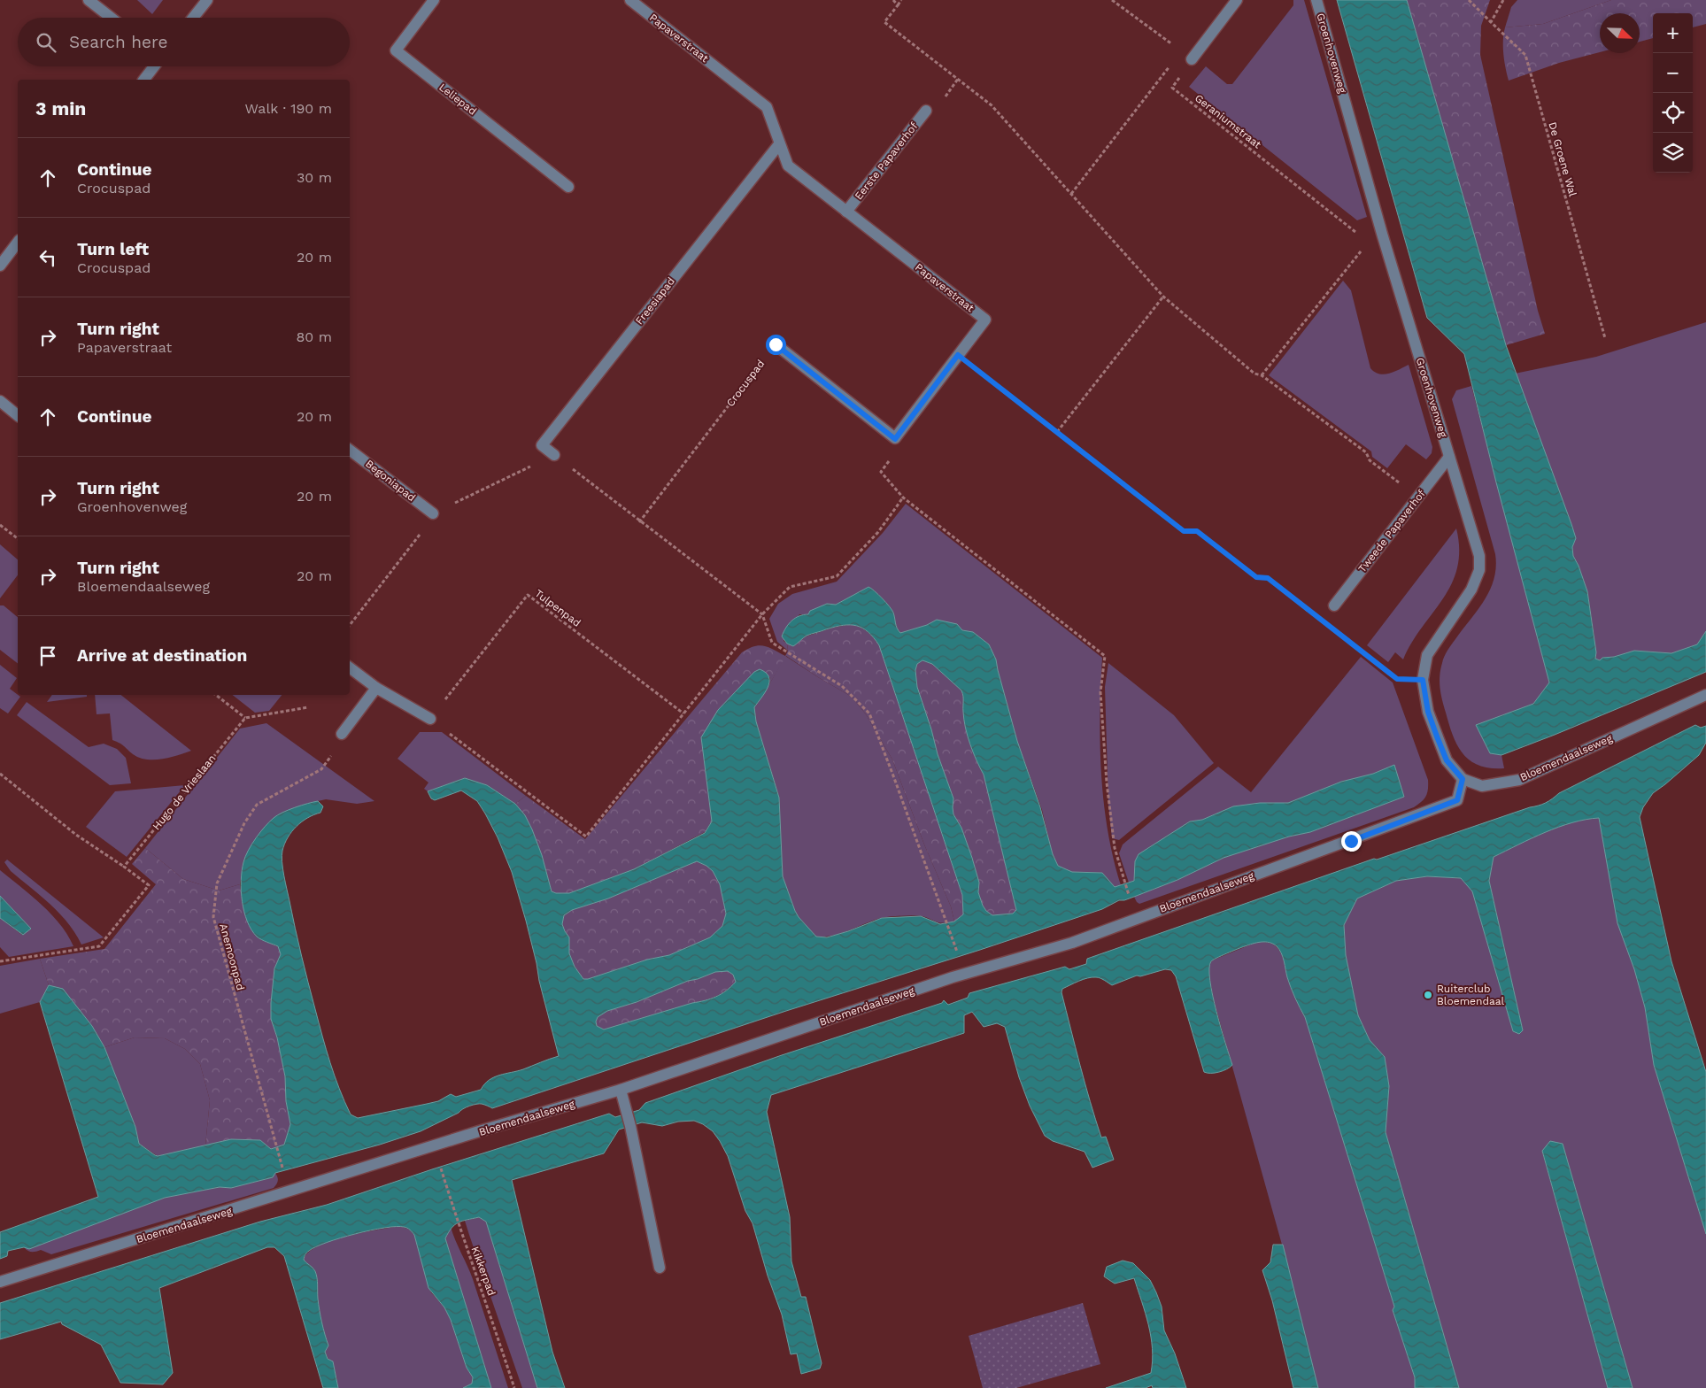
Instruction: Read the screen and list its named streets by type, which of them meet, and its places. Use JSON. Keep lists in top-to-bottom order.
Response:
{
  "streets": {
    "street": [
      "Papaverstraat",
      "Groenhovenweg",
      "Leliepad",
      "Eerste Papaverhof",
      "Freesiapad",
      "Begoniapad",
      "Tweede Papaverhof",
      "Bloemendaalseweg"
    ],
    "path": [
      "Geraniumstraat",
      "De Groene Wal",
      "Crocuspad",
      "Tulpenpad",
      "Hugo de Vrieslaan",
      "Anemoonpad",
      "Kikkerpad"
    ]
  },
  "crossings": [
    ["Papaverstraat", "Eerste Papaverhof"],
    ["Papaverstraat", "Freesiapad"],
    ["Groenhovenweg", "Tweede Papaverhof"],
    ["Groenhovenweg", "Bloemendaalseweg"]
  ],
  "places": ["Ruiterclub Bloemendaal"],
  "north": "bottom right",
  "page": {
    "map_buttons": ["+", "−"],
    "search": "Search here",
    "heading": ["3 min", "Walk · 190 m"],
    "list": [
      ["Continue", "Crocuspad", "30 m"],
      ["Turn left", "Crocuspad", "20 m"],
      ["Turn right", "Papaverstraat", "80 m"],
      ["Continue", "20 m"],
      ["Turn right", "Groenhovenweg", "20 m"],
      ["Turn right", "Bloemendaalseweg", "20 m"],
      "Arrive at destination"
    ]
  }
}
